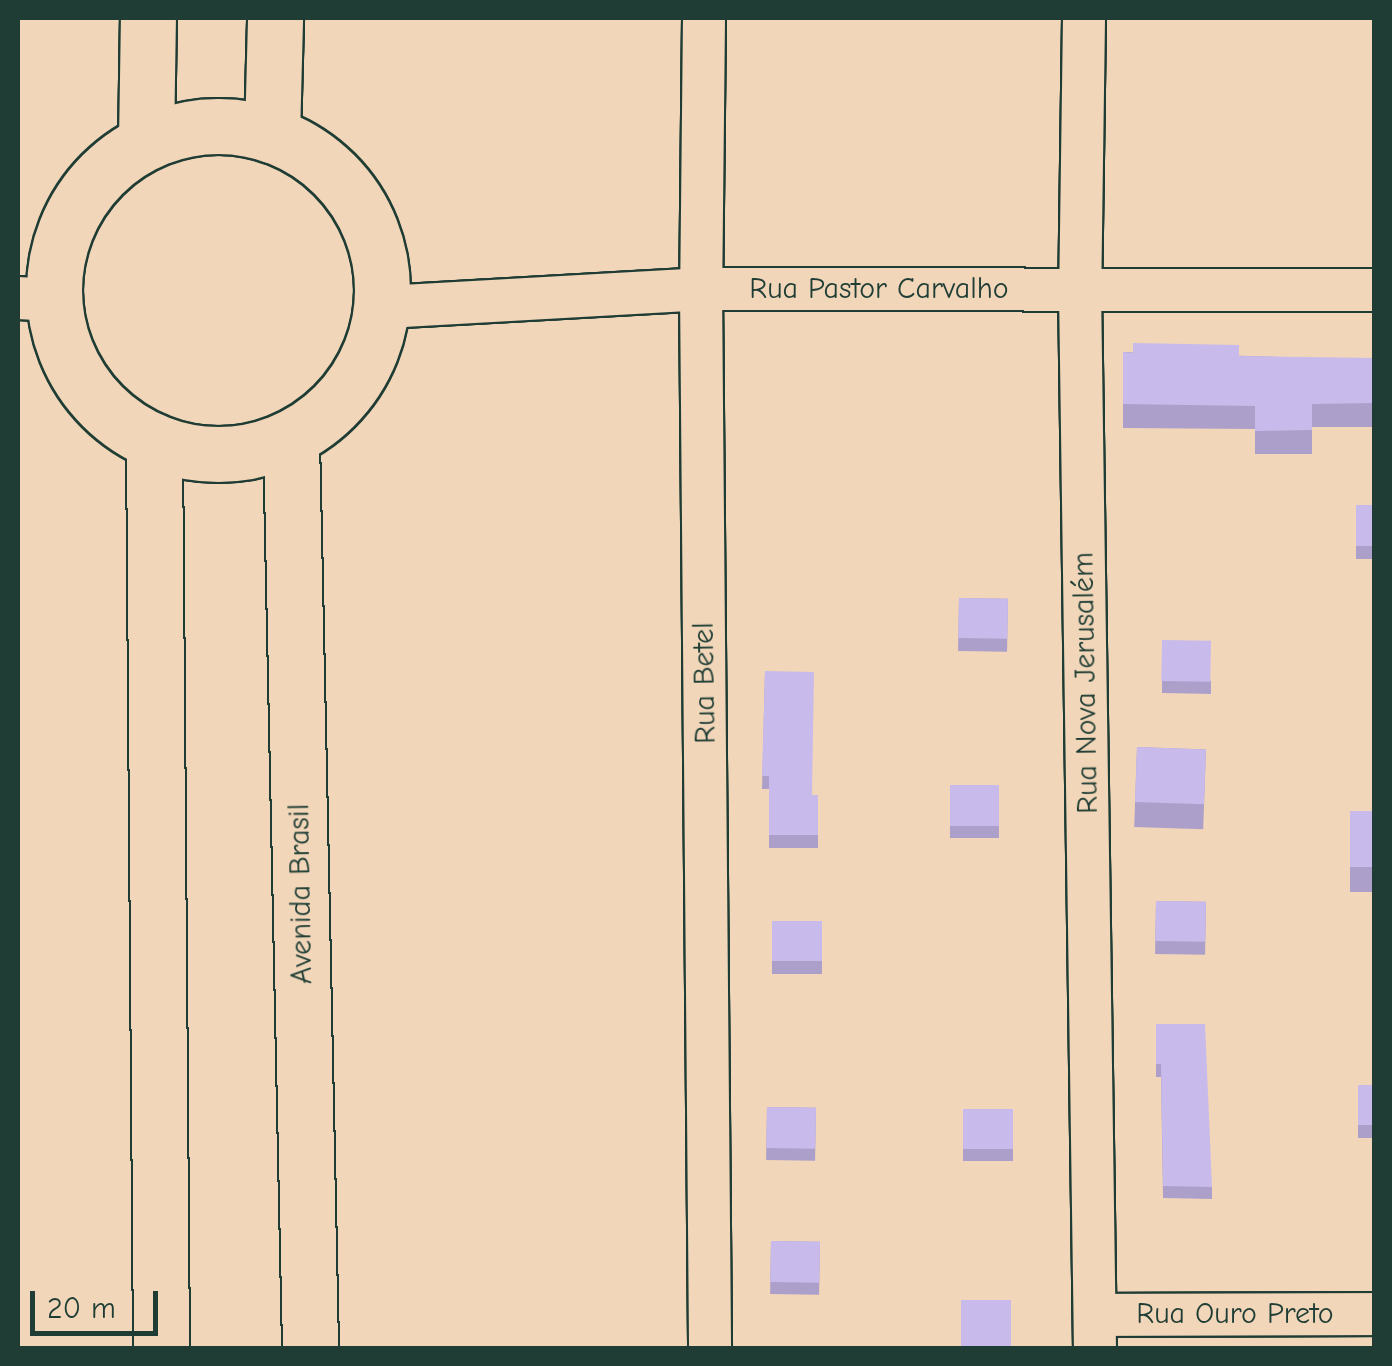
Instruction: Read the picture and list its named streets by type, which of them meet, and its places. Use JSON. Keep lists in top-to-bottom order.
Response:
{
  "streets": {
    "main road": ["Avenida Brasil"],
    "street": [
      "Rua Pastor Carvalho",
      "Rua Betel",
      "Rua Nova Jerusalém",
      "Rua Ouro Preto"
    ]
  },
  "crossings": [
    ["Rua Pastor Carvalho", "Rua Betel"],
    ["Rua Pastor Carvalho", "Rua Nova Jerusalém"],
    ["Rua Pastor Carvalho", "Avenida Brasil"],
    ["Rua Nova Jerusalém", "Rua Ouro Preto"]
  ],
  "scale_bar": "20 m"
}
